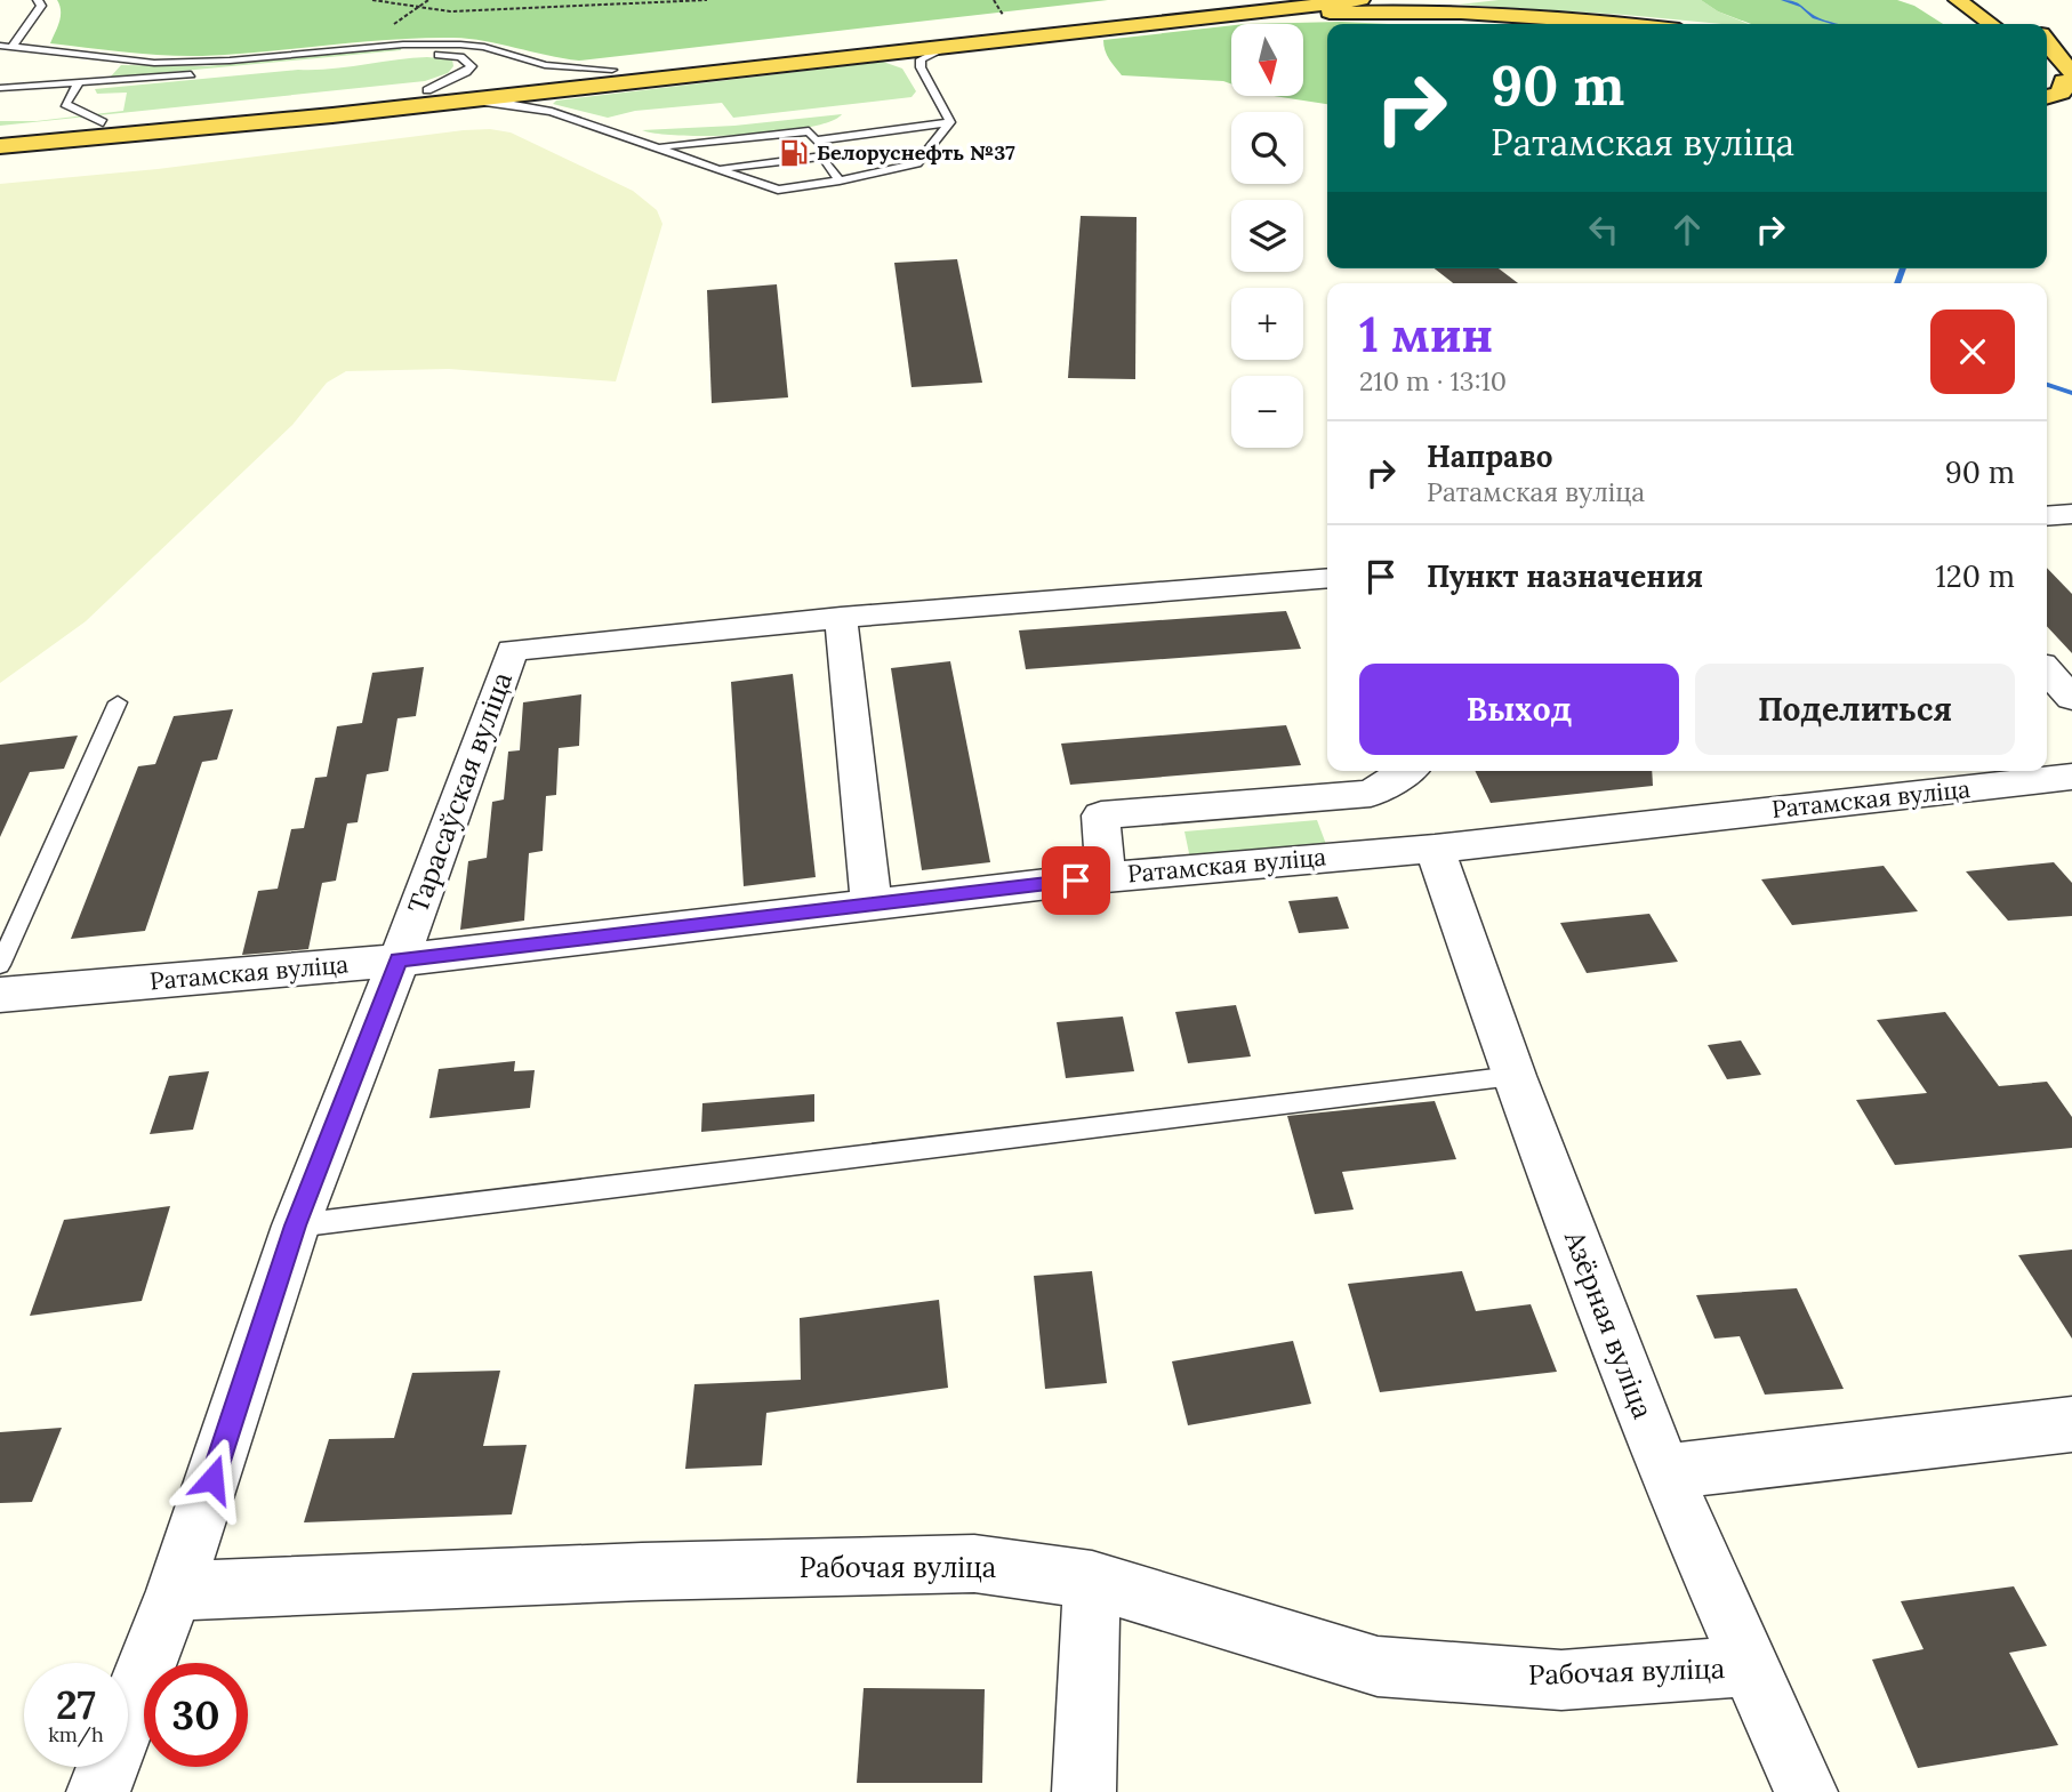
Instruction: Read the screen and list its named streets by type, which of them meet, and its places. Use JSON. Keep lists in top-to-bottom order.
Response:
{
  "streets": {
    "street": [
      "Тарасаўская вуліца",
      "Ратамская вуліца",
      "Азёрная вуліца",
      "Рабочая вуліца"
    ]
  },
  "crossings": [
    ["Тарасаўская вуліца", "Ратамская вуліца"],
    ["Тарасаўская вуліца", "Рабочая вуліца"],
    ["Ратамская вуліца", "Азёрная вуліца"],
    ["Азёрная вуліца", "Рабочая вуліца"]
  ],
  "places": {
    "fuel station": ["Белоруснефть №37"]
  },
  "north": "bottom",
  "page": {
    "map_buttons": ["+", "−"],
    "turn": ["90 m", "Ратамская вуліца"],
    "heading": ["1 мин", "210 m · 13:10"],
    "list": [
      {
        "name": "Направо",
        "note": "Ратамская вуліца",
        "value": "90 m"
      },
      {
        "name": "Пункт назначения",
        "value": "120 m"
      }
    ],
    "buttons": ["Выход", "Поделиться"],
    "speed": "27 km/h",
    "limit": "30"
  }
}
